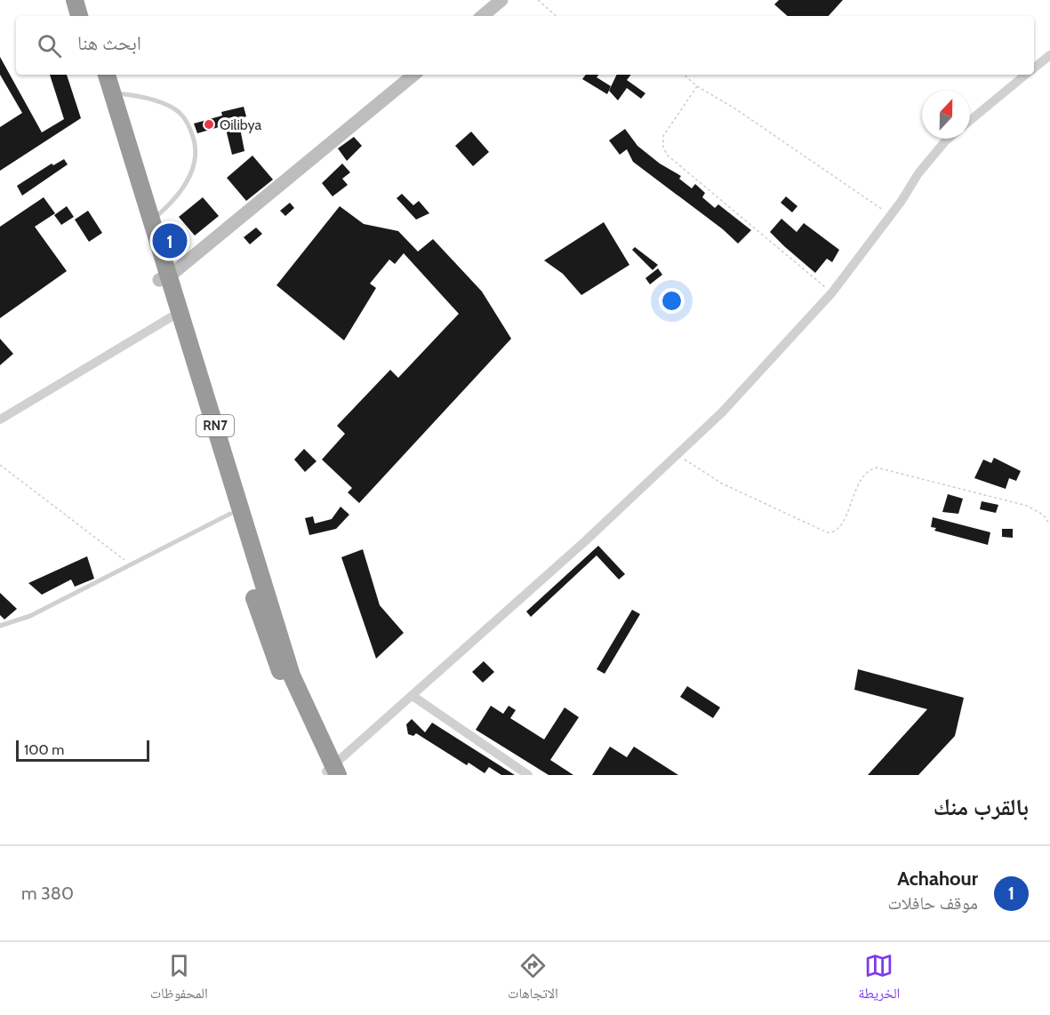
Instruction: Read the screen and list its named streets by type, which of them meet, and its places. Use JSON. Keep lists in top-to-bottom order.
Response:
{
  "streets": {
    "highway": ["RN7"]
  },
  "places": ["Oilibya"],
  "scale_bar": "100 m",
  "north": "top",
  "page": {
    "search": "ابحث هنا",
    "pins": "1",
    "scale": "100 m",
    "heading": "بالقرب منك",
    "list": [
      {
        "mark": "1",
        "name": "Achahour",
        "note": "موقف حافلات",
        "value": "380 m"
      }
    ],
    "nav": ["الخريطة", "الاتجاهات", "المحفوظات"]
  }
}
